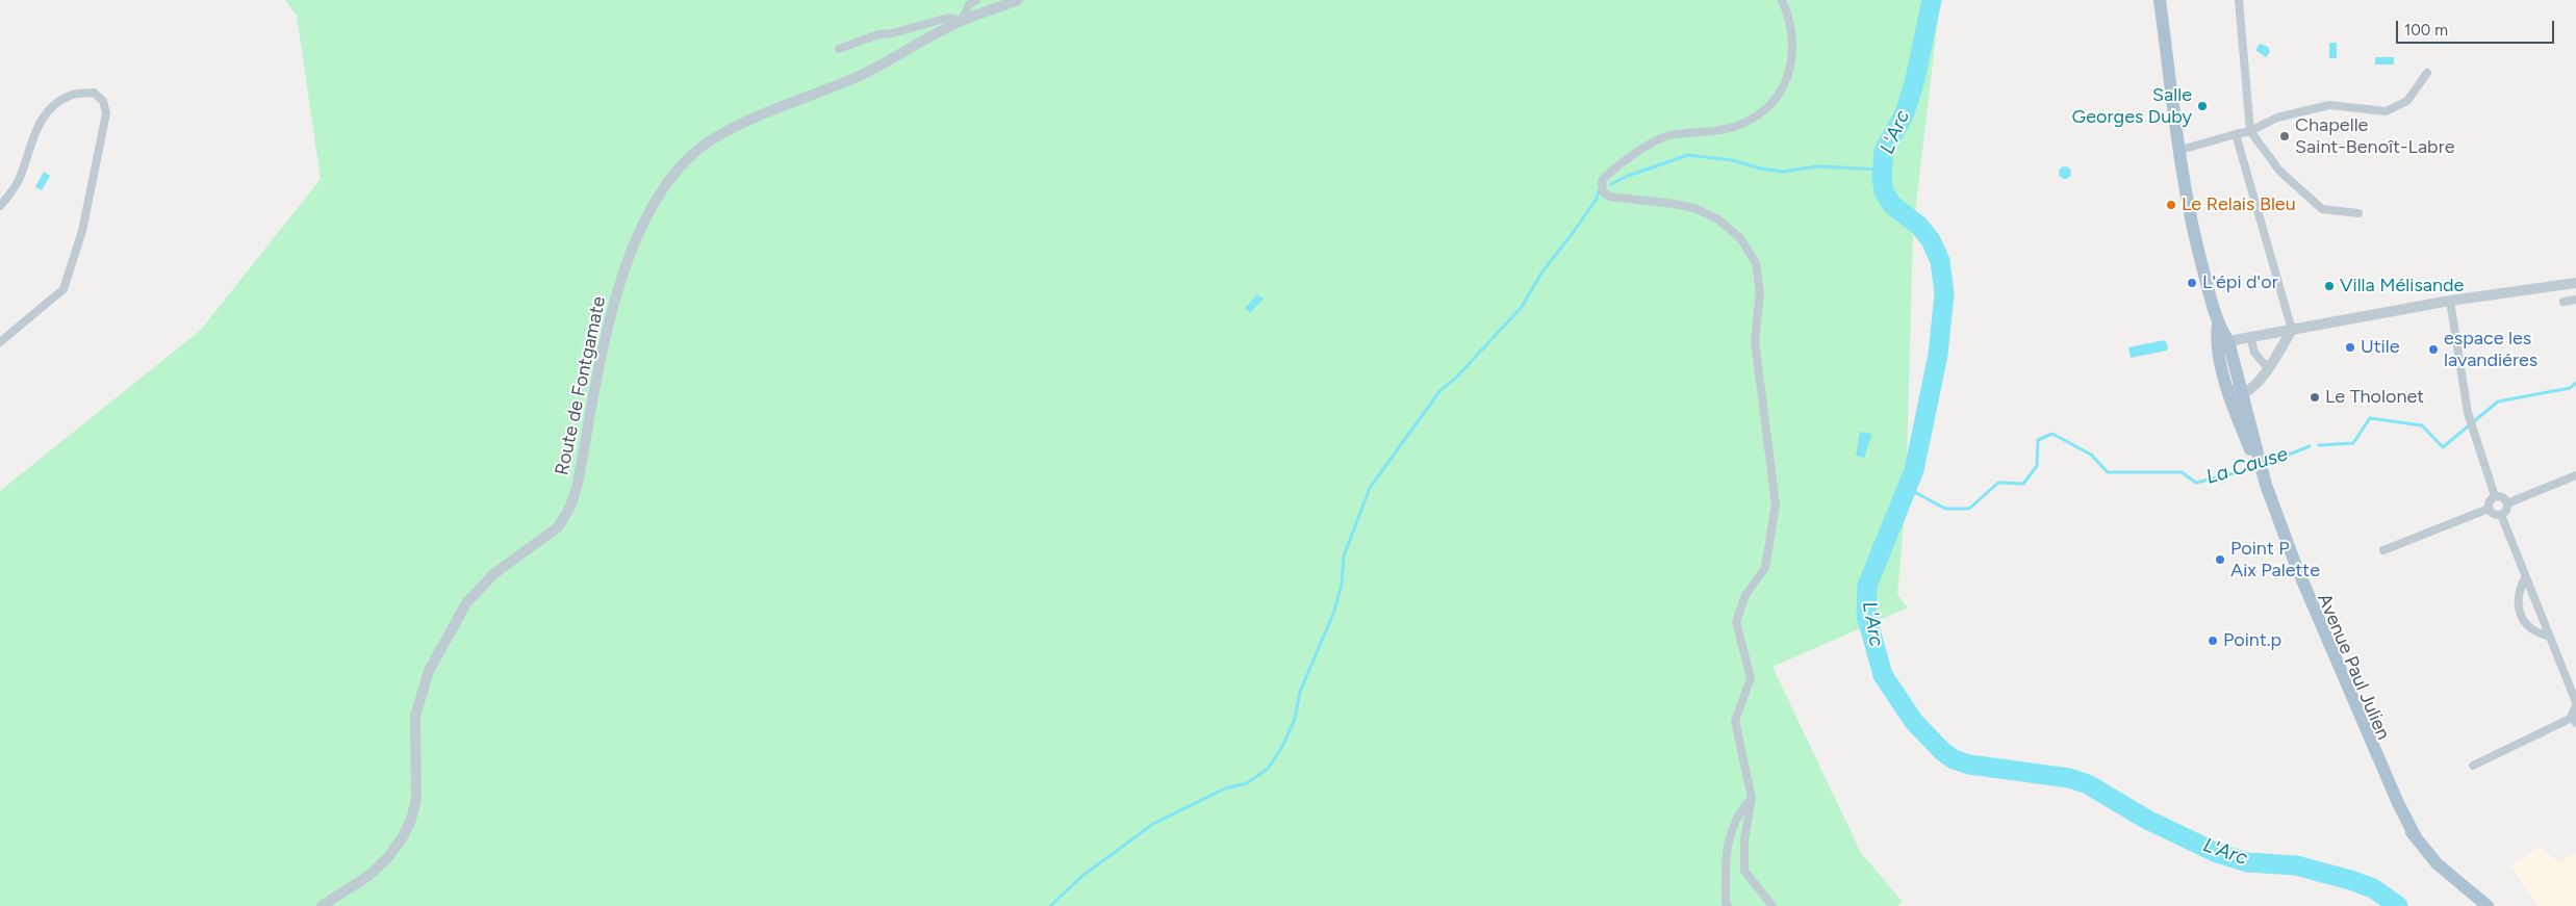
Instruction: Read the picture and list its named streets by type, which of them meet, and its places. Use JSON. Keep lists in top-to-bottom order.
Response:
{
  "streets": {
    "main road": ["Avenue Paul Julien"],
    "street": ["Route de Fontgamate"]
  },
  "water": ["L'Arc", "La Cause"],
  "places": [
    "Salle Georges Duby",
    "Chapelle Saint-Benoît-Labre",
    "Le Relais Bleu",
    "L'épi d'or",
    "Villa Mélisande",
    "Utile",
    "espace les lavandiéres",
    "Le Tholonet",
    "Point P Aix Palette",
    "Point.p"
  ],
  "scale_bar": "100 m"
}
